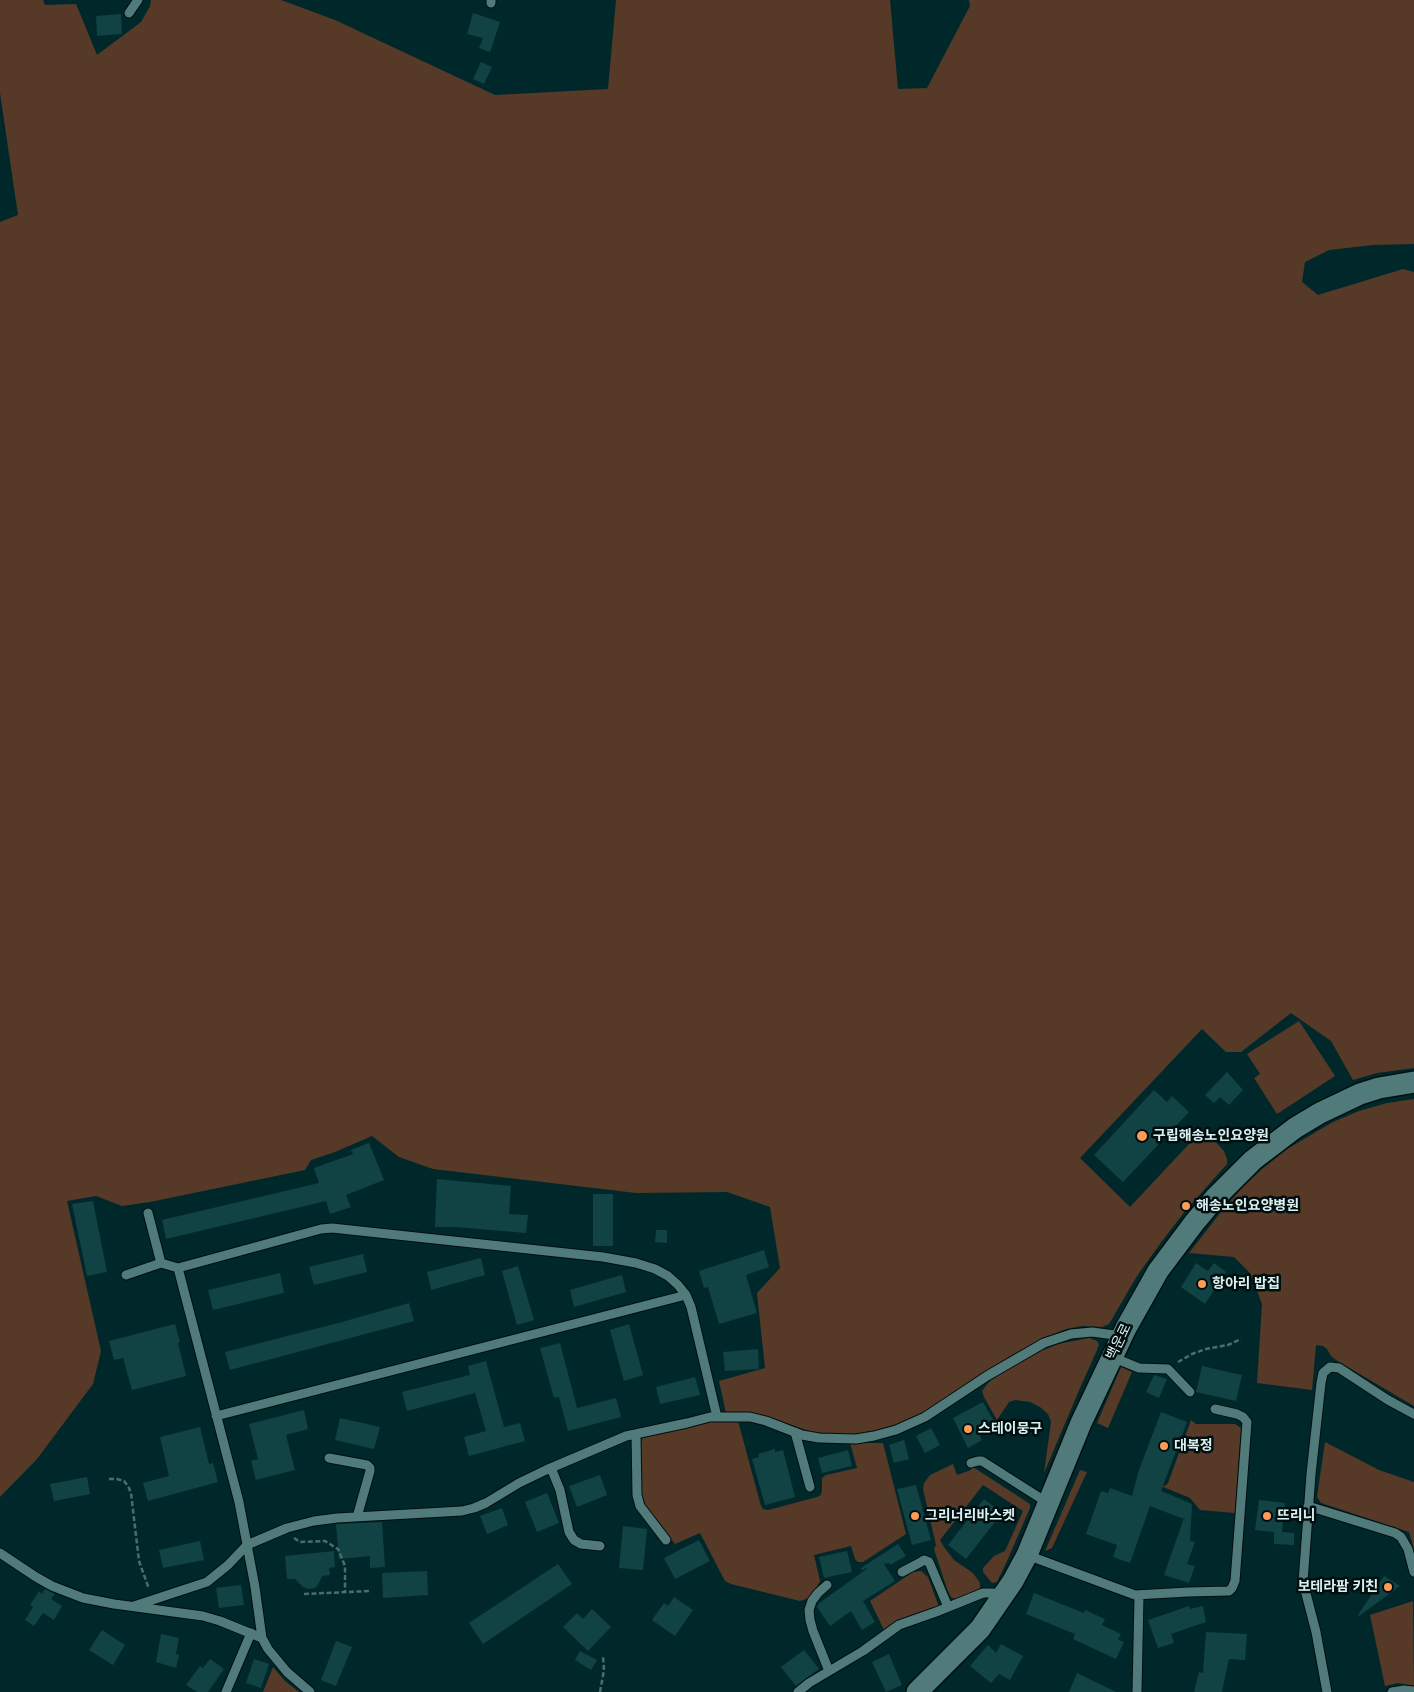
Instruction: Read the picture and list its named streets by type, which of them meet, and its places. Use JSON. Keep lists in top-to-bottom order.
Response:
{
  "streets": {
    "street": ["백운로"]
  },
  "places": [
    "구립해송노인요양원",
    "해송노인요양병원",
    "항아리 밥집",
    "스테이뭉구",
    "대복정",
    "그리너리바스켓",
    "뜨리니",
    "보테라팜 키친"
  ]
}
